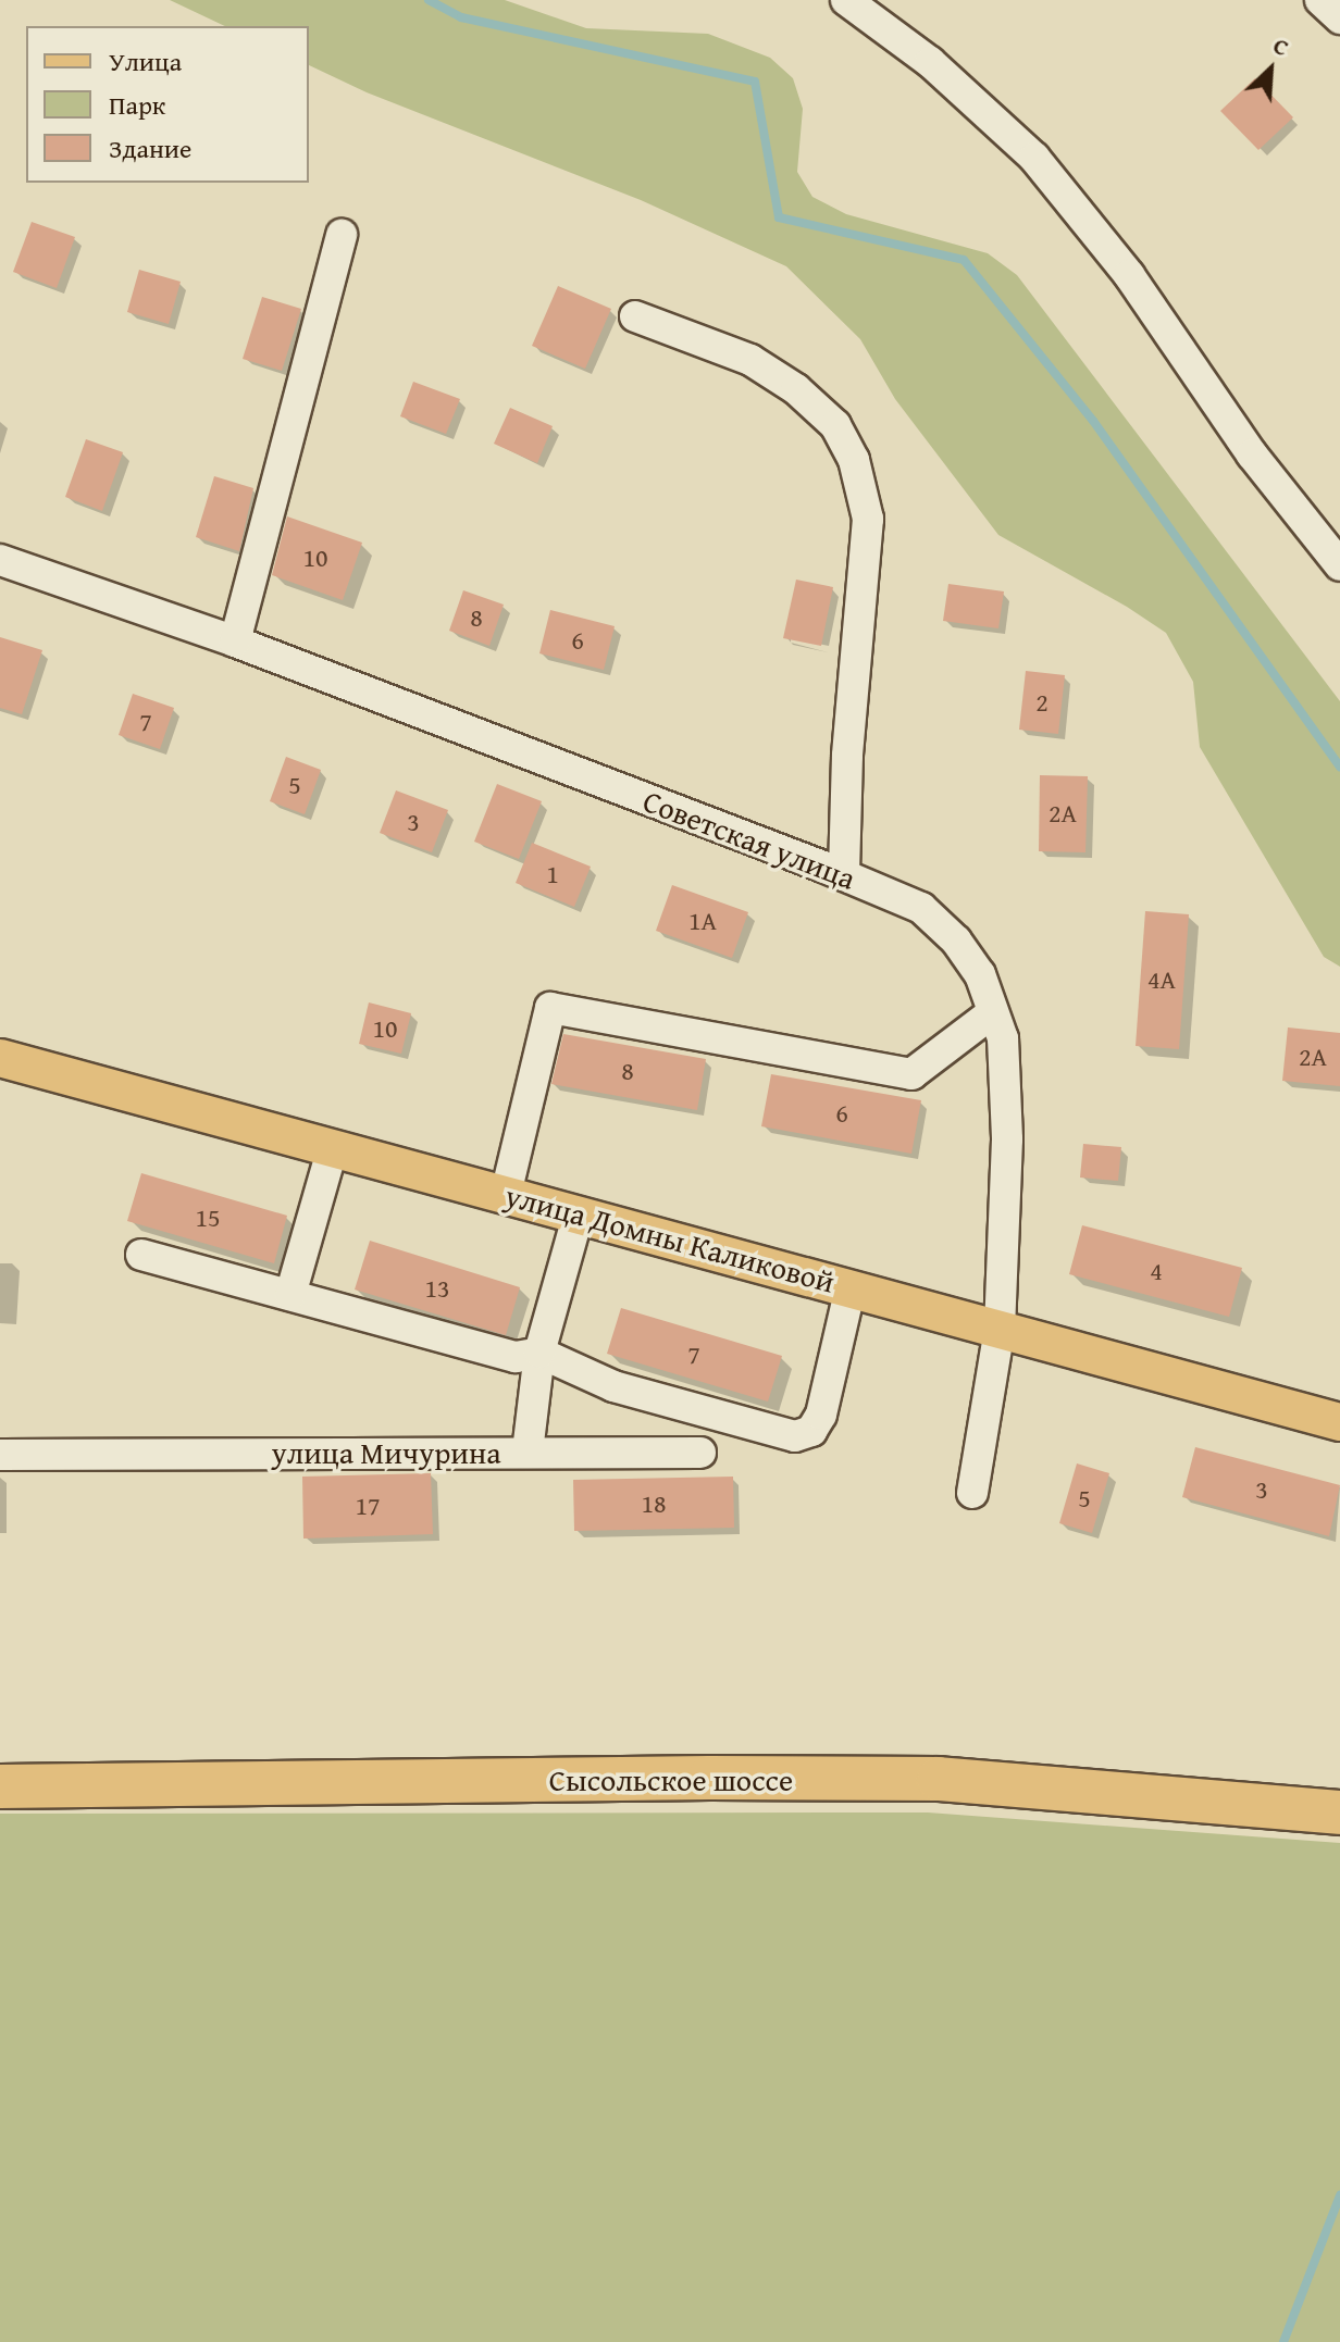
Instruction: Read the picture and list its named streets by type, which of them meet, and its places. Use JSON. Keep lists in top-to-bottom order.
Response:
{
  "streets": {
    "highway": ["Сысольское шоссе"],
    "main road": ["улица Домны Каликовой"],
    "street": ["Советская улица", "улица Мичурина"]
  },
  "crossings": [
    ["Советская улица", "улица Домны Каликовой"],
    ["улица Домны Каликовой", "улица Мичурина"]
  ],
  "house_numbers": [
    "10",
    "8",
    "6",
    "2",
    "7",
    "5",
    "2А",
    "3",
    "1",
    "1А",
    "4А",
    "10",
    "2А",
    "8",
    "6",
    "15",
    "4",
    "13",
    "7",
    "3",
    "5",
    "18",
    "17"
  ],
  "legend": ["Улица", "Парк", "Здание"],
  "north": "top right"
}
